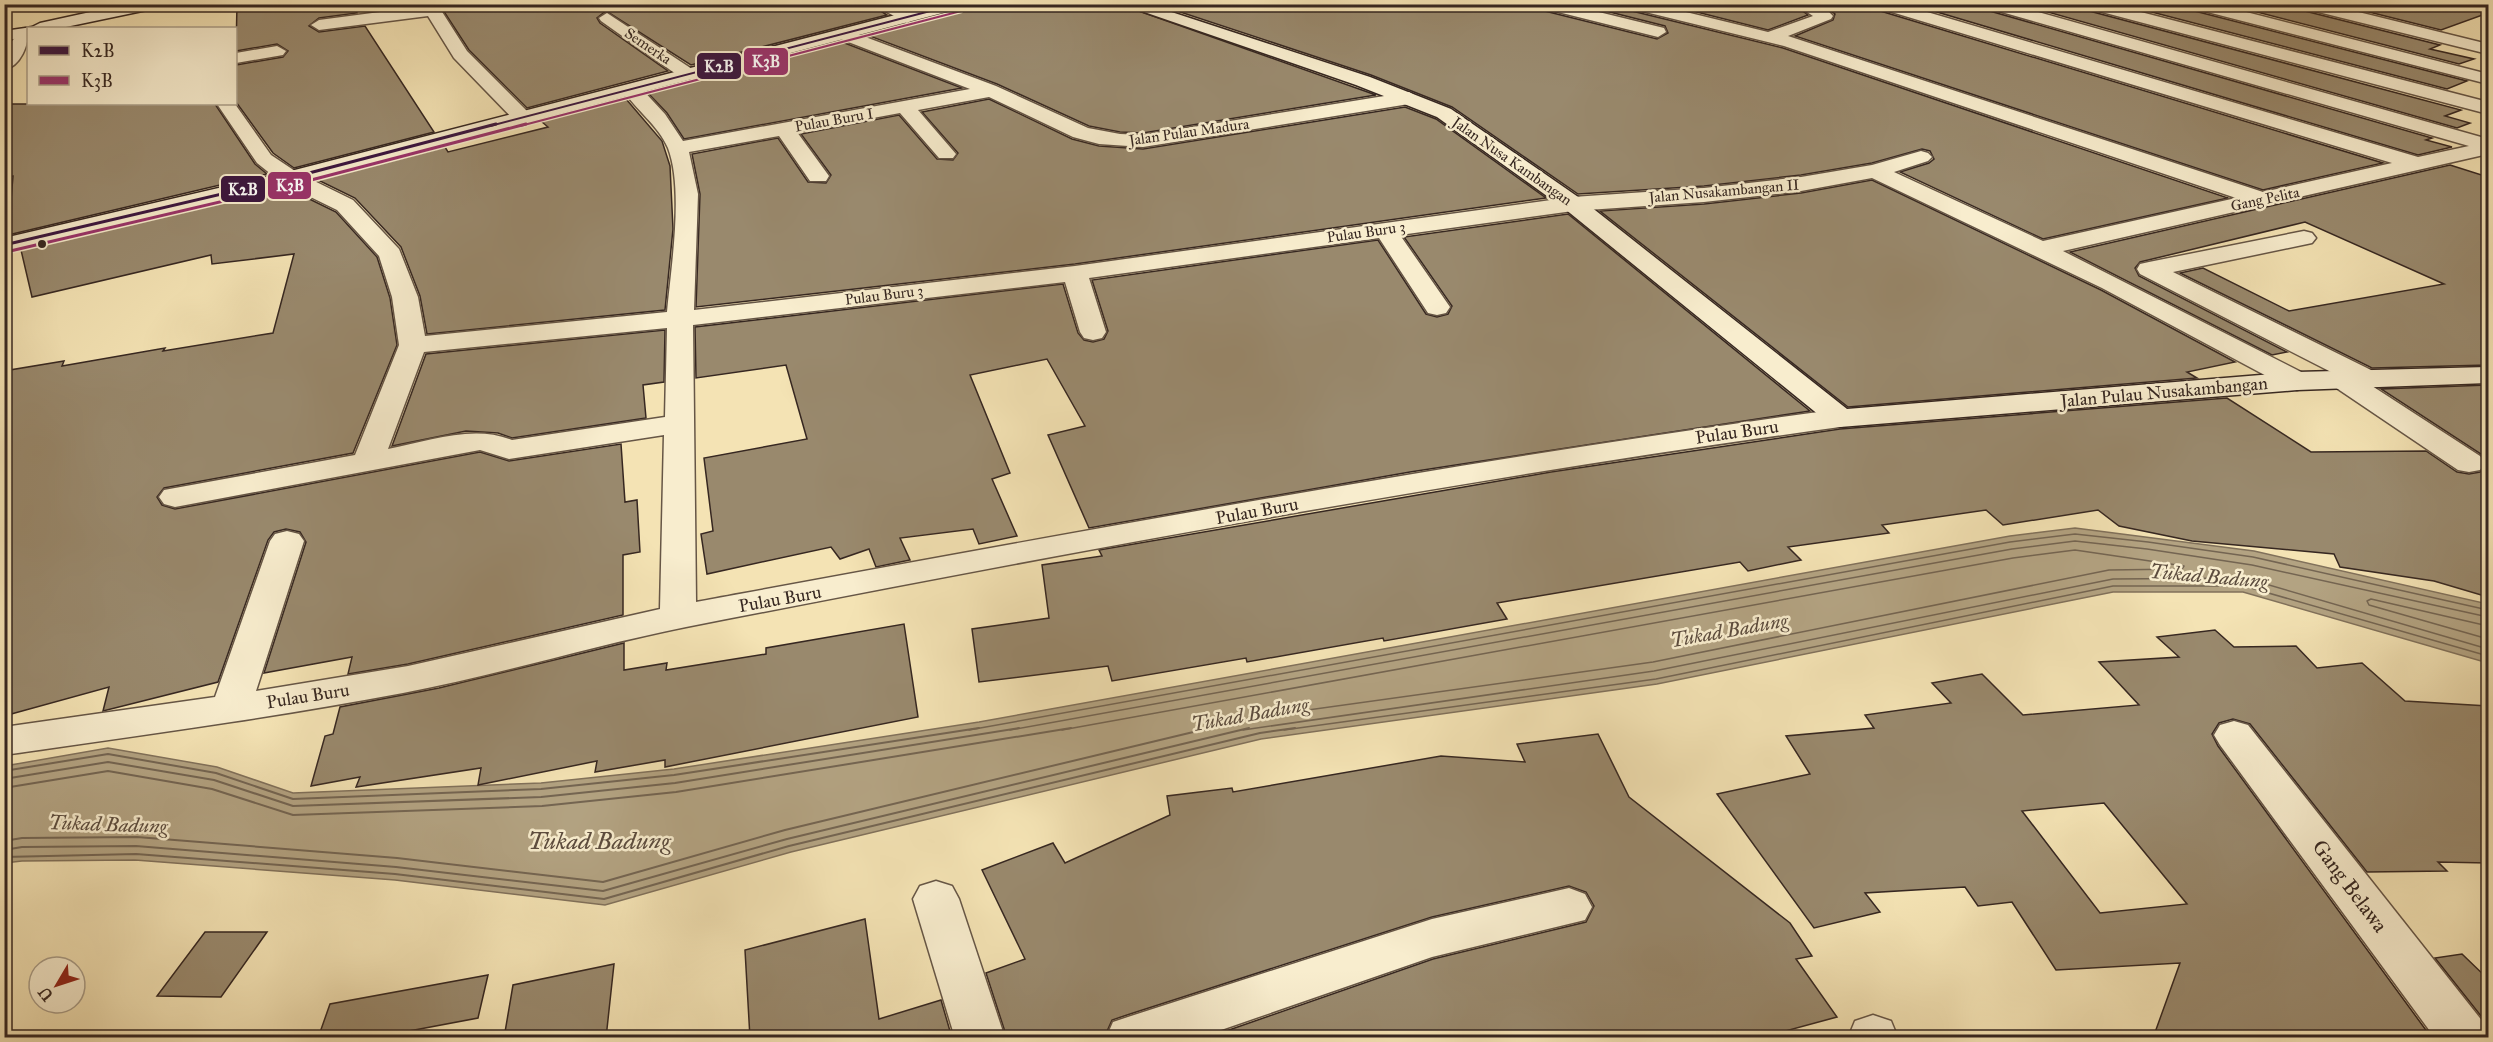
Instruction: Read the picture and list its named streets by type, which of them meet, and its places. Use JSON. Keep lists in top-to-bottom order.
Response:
{
  "streets": {
    "street": [
      "Semerka",
      "Pulau Buru I",
      "Jalan Pulau Madura",
      "Jalan Nusa Kambangan",
      "Jalan Nusakambangan II",
      "Gang Pelita",
      "Pulau Buru 3",
      "Jalan Pulau Nusakambangan",
      "Pulau Buru",
      "Gang Belawa"
    ]
  },
  "crossings": [
    ["Pulau Buru I", "Jalan Pulau Madura"],
    ["Jalan Pulau Madura", "Jalan Nusa Kambangan"],
    ["Jalan Nusa Kambangan", "Jalan Nusakambangan II"],
    ["Jalan Nusa Kambangan", "Pulau Buru 3"],
    ["Jalan Nusa Kambangan", "Jalan Pulau Nusakambangan"],
    ["Jalan Nusa Kambangan", "Pulau Buru"],
    ["Jalan Nusakambangan II", "Pulau Buru 3"],
    ["Jalan Pulau Nusakambangan", "Pulau Buru"]
  ],
  "water": ["Tukad Badung"],
  "lines": ["transit line K2B", "transit line K3B"],
  "legend": ["K2B", "K3B"],
  "north": "bottom left"
}
